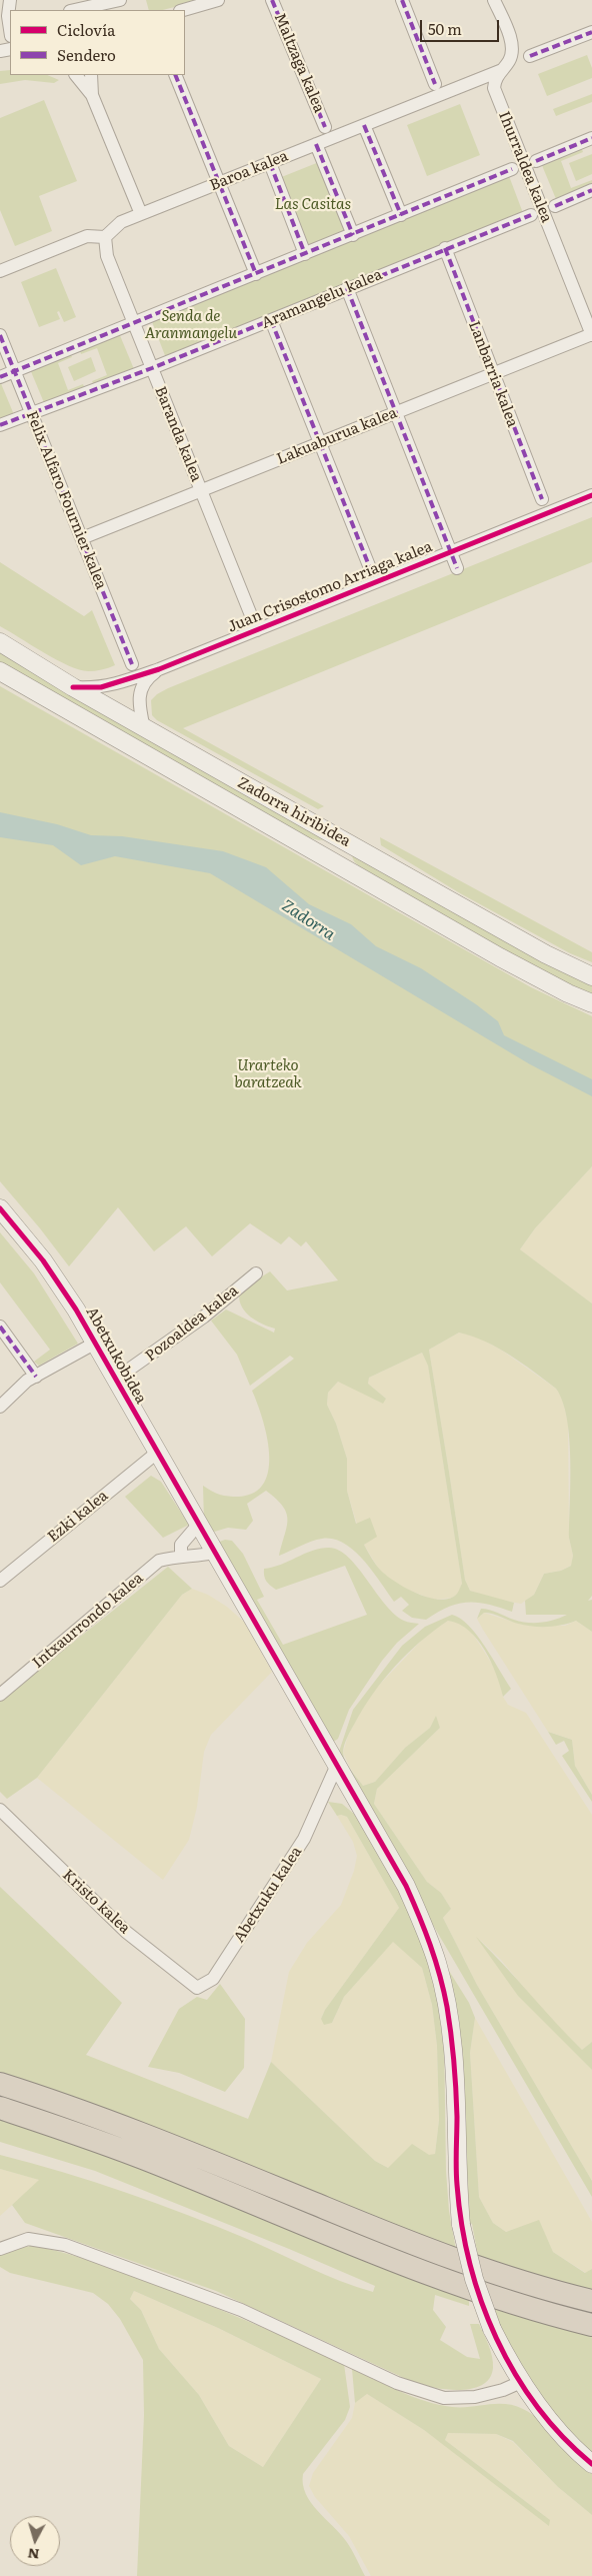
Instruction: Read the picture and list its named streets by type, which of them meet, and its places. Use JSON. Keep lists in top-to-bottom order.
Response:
{
  "streets": {
    "street": [
      "Maltzaga kalea",
      "Ihurraldea kalea",
      "Baroa kalea",
      "Aramangelu kalea",
      "Lanbarria kalea",
      "Baranda kalea",
      "Lakuaburua kalea",
      "Felix Alfaro Fournier kalea",
      "Juan Crisostomo Arriaga kalea",
      "Zadorra hiribidea",
      "Pozoaldea kalea",
      "Abetxukobidea",
      "Ezki kalea",
      "Intxaurrondo kalea",
      "Abetxuku kalea",
      "Kristo kalea"
    ]
  },
  "crossings": [
    ["Ihurraldea kalea", "Baroa kalea"],
    ["Ihurraldea kalea", "Lakuaburua kalea"],
    ["Baroa kalea", "Baranda kalea"],
    ["Aramangelu kalea", "Lanbarria kalea"],
    ["Aramangelu kalea", "Baranda kalea"],
    ["Aramangelu kalea", "Felix Alfaro Fournier kalea"],
    ["Lanbarria kalea", "Lakuaburua kalea"],
    ["Baranda kalea", "Lakuaburua kalea"],
    ["Baranda kalea", "Juan Crisostomo Arriaga kalea"],
    ["Lakuaburua kalea", "Felix Alfaro Fournier kalea"],
    ["Juan Crisostomo Arriaga kalea", "Zadorra hiribidea"],
    ["Abetxukobidea", "Ezki kalea"],
    ["Abetxukobidea", "Intxaurrondo kalea"],
    ["Abetxukobidea", "Abetxuku kalea"],
    ["Abetxuku kalea", "Kristo kalea"]
  ],
  "water": ["Zadorra"],
  "parks": ["Las Casitas", "Senda de Aranmangelu", "Urarteko baratzeak"],
  "legend": ["Ciclovía", "Sendero"],
  "scale_bar": "50 m",
  "north": "bottom"
}
